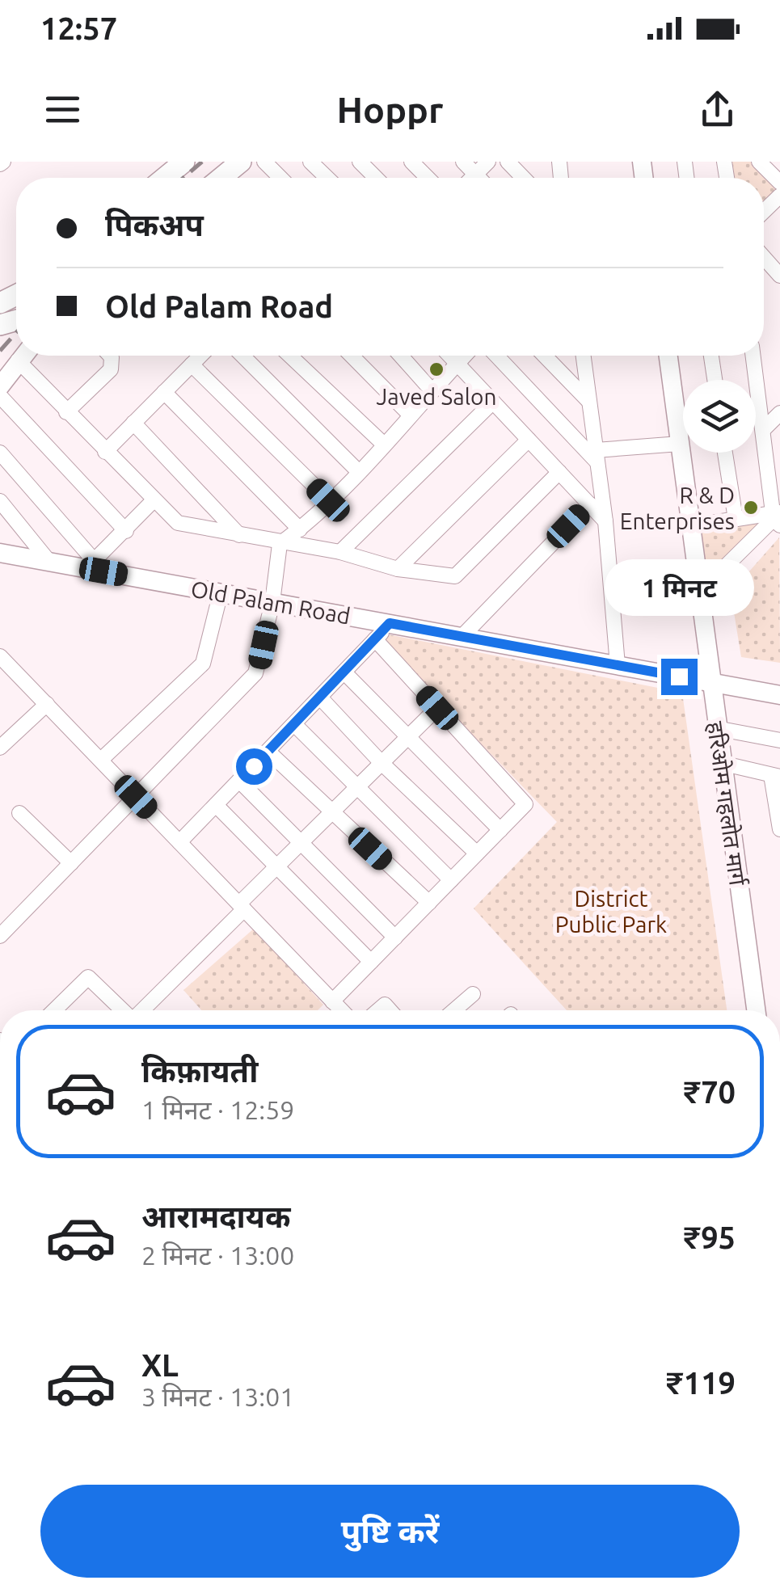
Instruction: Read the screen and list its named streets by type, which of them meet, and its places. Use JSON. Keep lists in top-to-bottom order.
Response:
{
  "streets": {
    "street": ["Old Palam Road", "हरिओम गहलोत मार्ग"]
  },
  "crossings": [
    ["Old Palam Road", "हरिओम गहलोत मार्ग"]
  ],
  "parks": ["District Public Park"],
  "places": ["Javed Salon", "R & D Enterprises"],
  "page": {
    "status": "12:57",
    "header": "Hoppr",
    "banner": ["पिकअप", "Old Palam Road"],
    "bubble": "1 मिनट",
    "list": [
      {
        "name": "किफ़ायती",
        "note": "1 मिनट · 12:59",
        "value": "₹70"
      },
      {
        "name": "आरामदायक",
        "note": "2 मिनट · 13:00",
        "value": "₹95"
      },
      {
        "name": "XL",
        "note": "3 मिनट · 13:01",
        "value": "₹119"
      }
    ],
    "buttons": "पुष्टि करें"
  }
}
